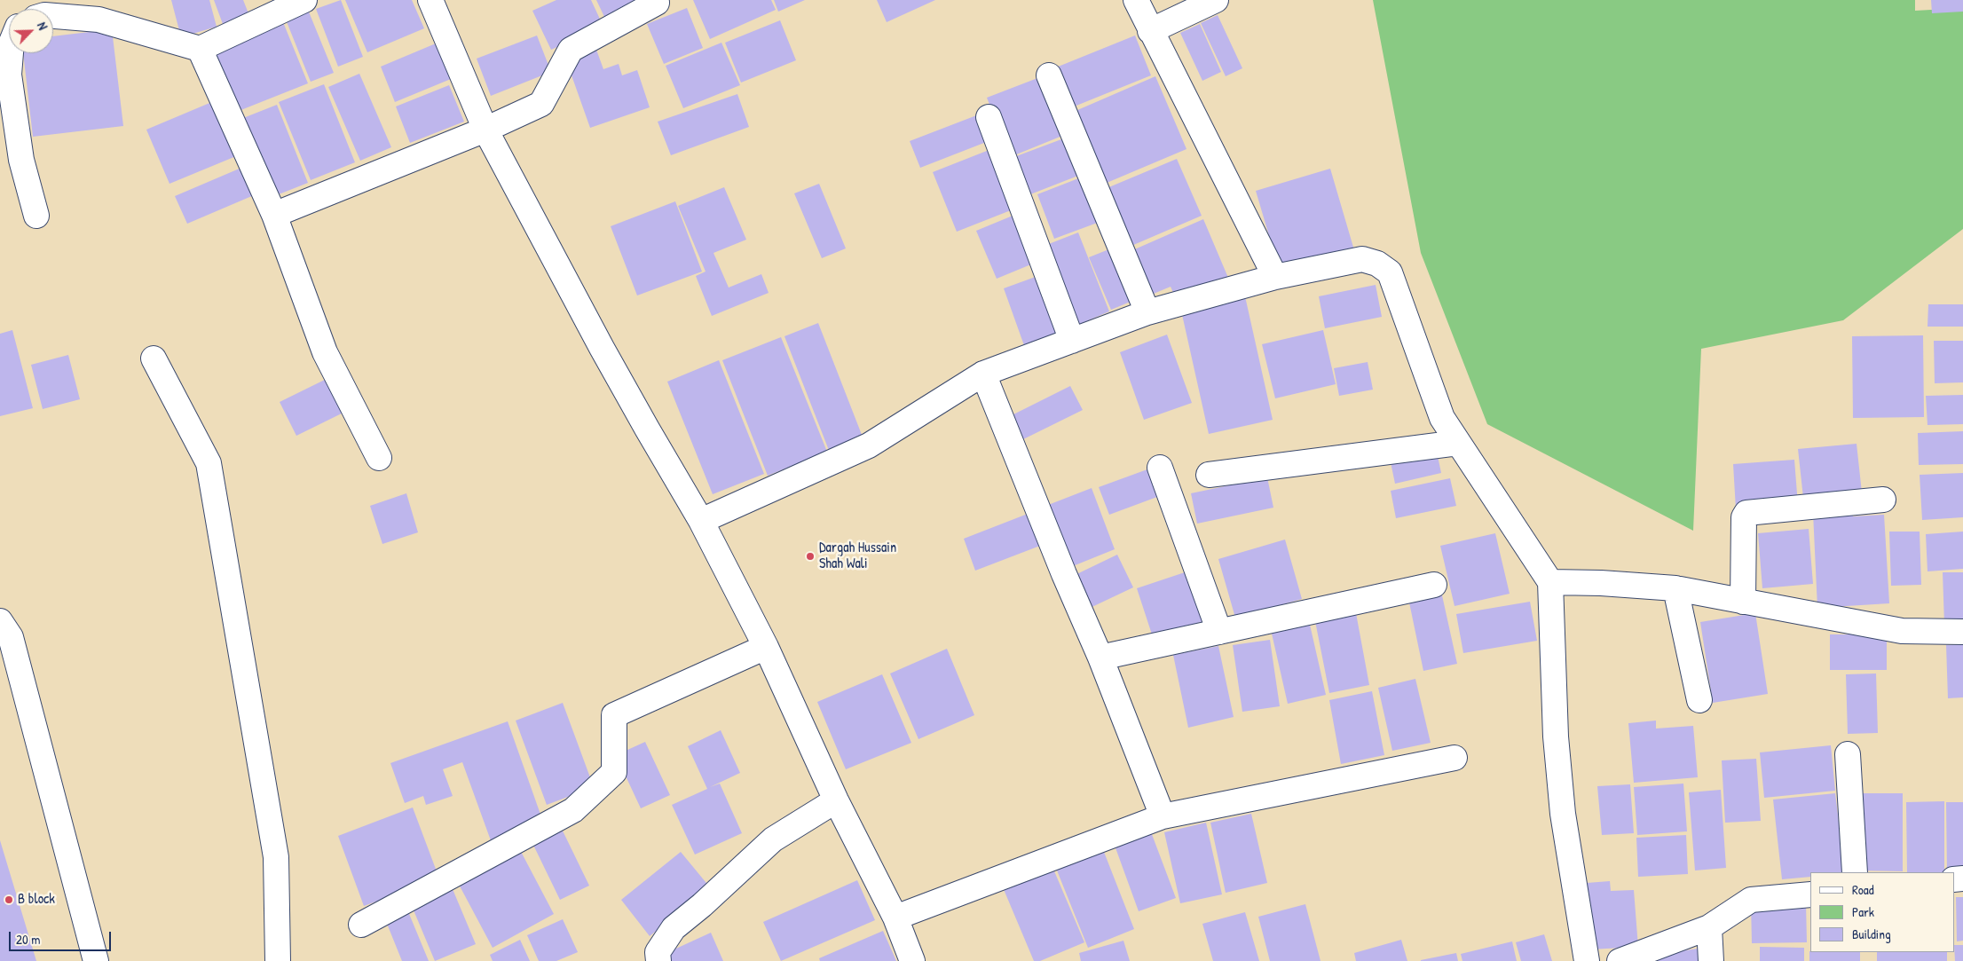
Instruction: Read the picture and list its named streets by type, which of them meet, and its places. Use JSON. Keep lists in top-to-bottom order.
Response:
{
  "places": ["Dargah Hussain Shah Wali", "B block"],
  "legend": ["Road", "Park", "Building"],
  "scale_bar": "20 m",
  "north": "top right"
}
